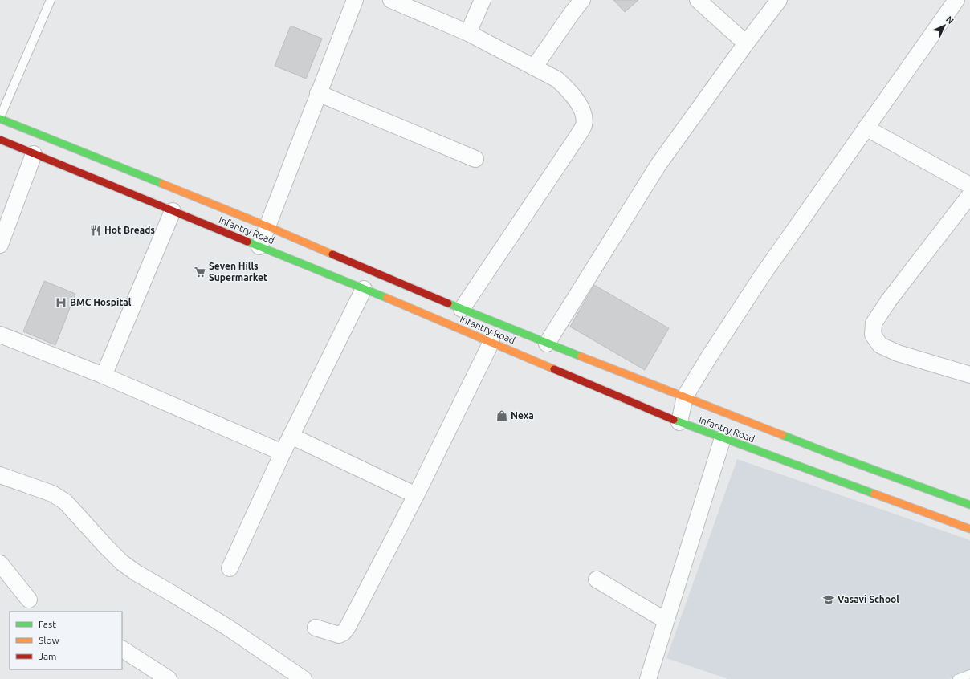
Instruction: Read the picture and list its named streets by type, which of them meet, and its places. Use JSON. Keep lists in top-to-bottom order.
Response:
{
  "streets": {
    "street": ["Infantry Road"]
  },
  "places": {
    "restaurant": ["Hot Breads"],
    "supermarket": ["Seven Hills Supermarket"],
    "hospital": ["BMC Hospital"],
    "shop": ["Nexa"],
    "school or university": ["Vasavi School"]
  },
  "legend": ["Fast", "Slow", "Jam"],
  "north": "top right"
}
